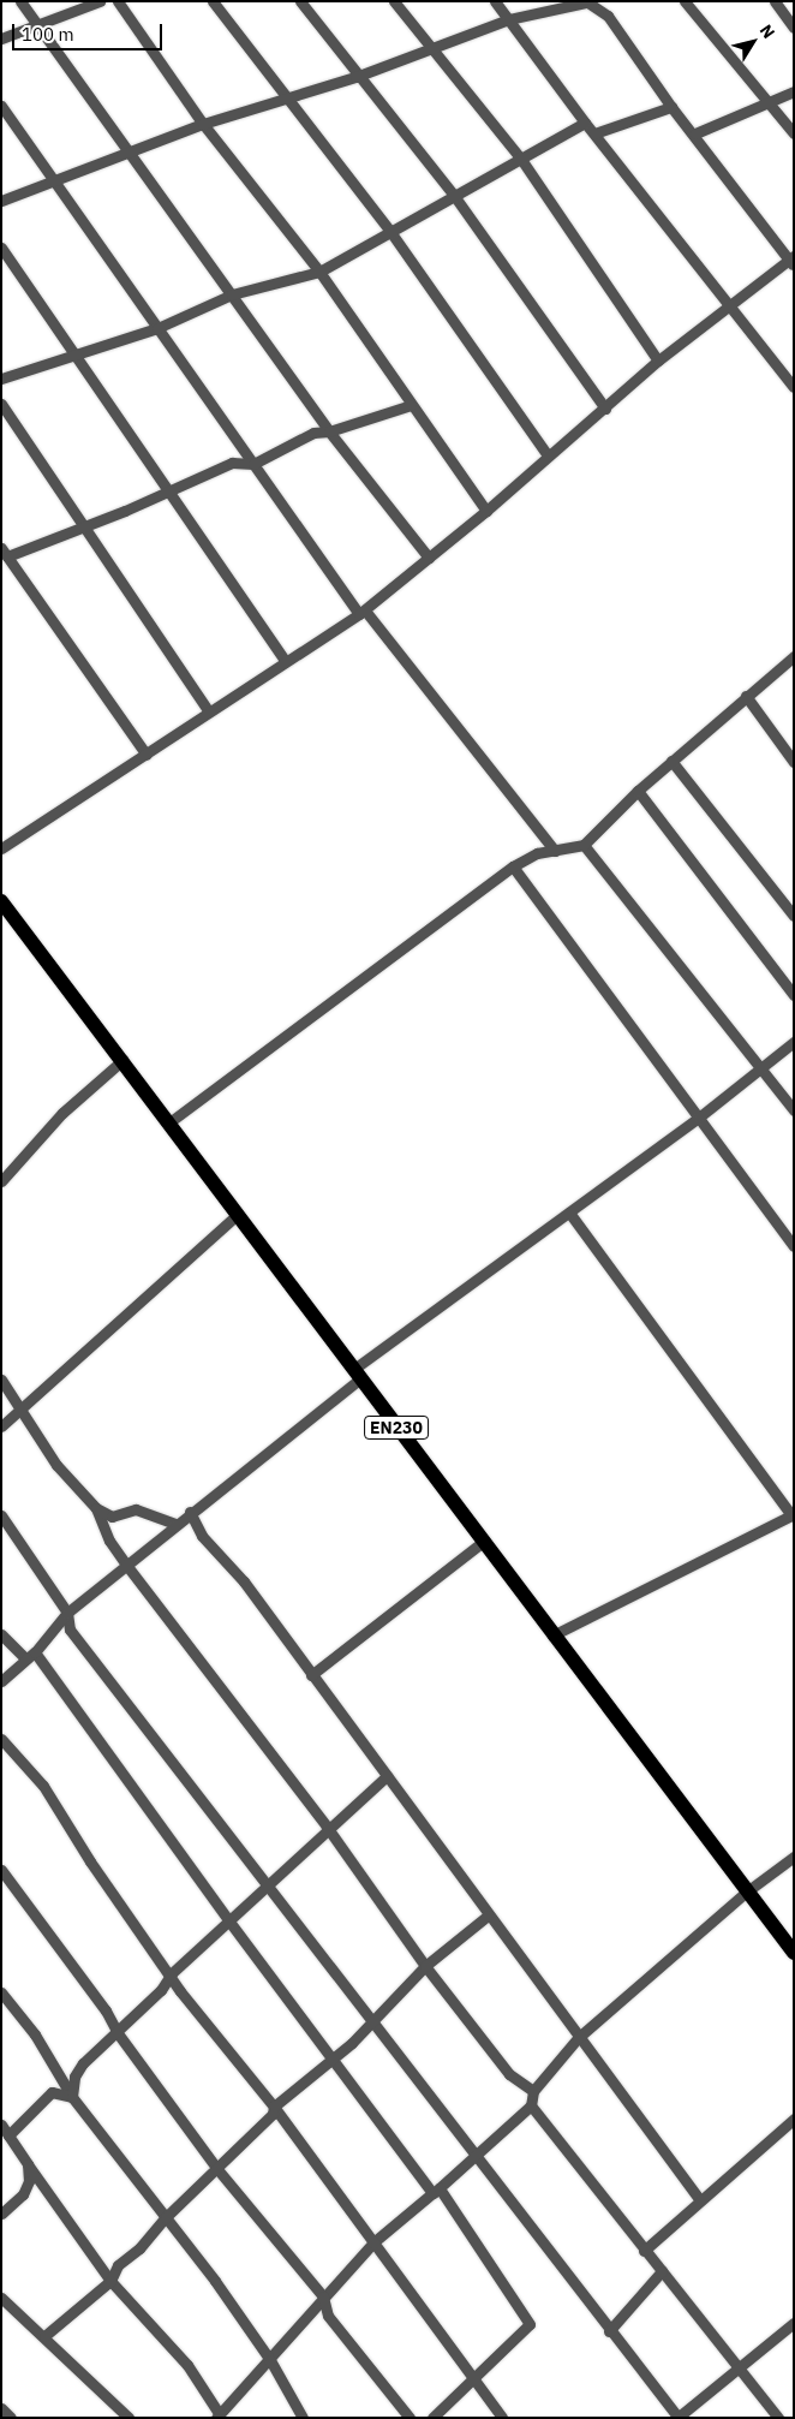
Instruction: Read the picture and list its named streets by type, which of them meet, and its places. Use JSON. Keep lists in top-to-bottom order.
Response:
{
  "streets": {
    "main road": ["EN230"]
  },
  "scale_bar": "100 m",
  "north": "top right"
}
